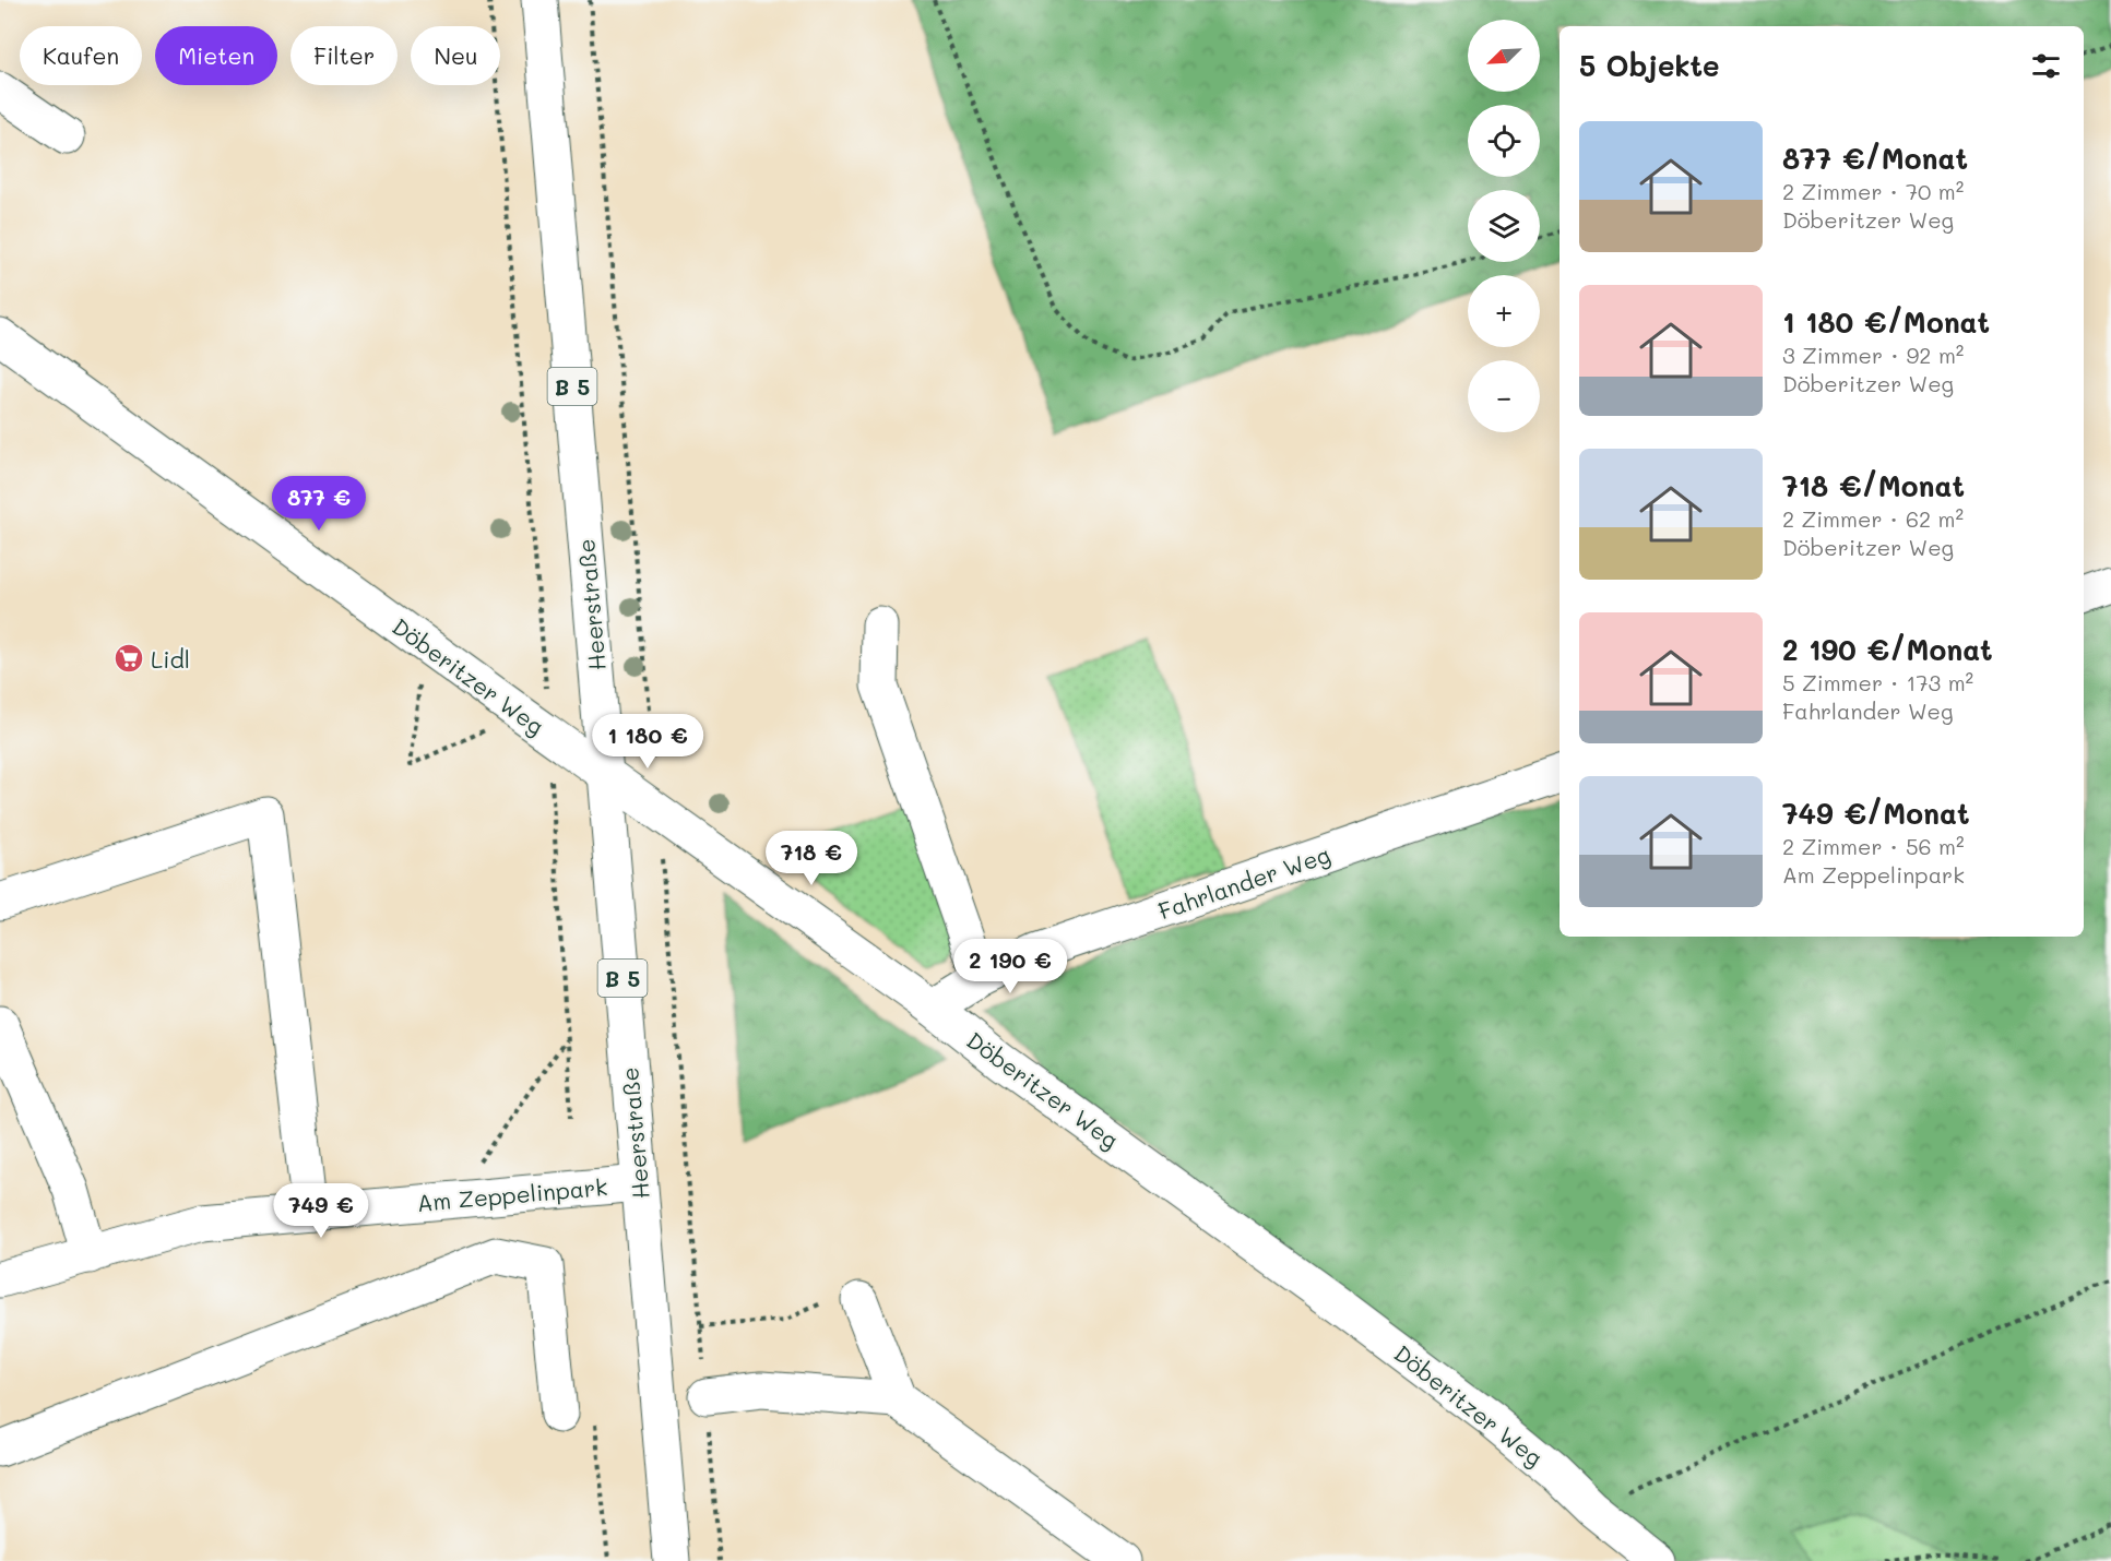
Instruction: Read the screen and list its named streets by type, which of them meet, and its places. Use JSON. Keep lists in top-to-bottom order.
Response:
{
  "streets": {
    "street": [
      "B 5",
      "Heerstraße",
      "Döberitzer Weg",
      "Fahrlander Weg",
      "Am Zeppelinpark"
    ]
  },
  "crossings": [
    ["Heerstraße", "Döberitzer Weg"],
    ["Heerstraße", "Am Zeppelinpark"],
    ["Döberitzer Weg", "Fahrlander Weg"]
  ],
  "places": {
    "supermarket": ["Lidl"]
  },
  "north": "bottom left",
  "page": {
    "map_buttons": ["+", "−"],
    "chip": [
      "Kaufen",
      "Mieten",
      "Filter",
      "Neu"
    ],
    "heading": "5 Objekte",
    "list": [
      {
        "name": "877 €/Monat",
        "note": "2 Zimmer · 70 m² · Döberitzer Weg"
      },
      {
        "name": "1 180 €/Monat",
        "note": "3 Zimmer · 92 m² · Döberitzer Weg"
      },
      {
        "name": "718 €/Monat",
        "note": "2 Zimmer · 62 m² · Döberitzer Weg"
      },
      {
        "name": "2 190 €/Monat",
        "note": "5 Zimmer · 173 m² · Fahrlander Weg"
      },
      {
        "name": "749 €/Monat",
        "note": "2 Zimmer · 56 m² · Am Zeppelinpark"
      }
    ],
    "price": [
      "877 €",
      "1 180 €",
      "718 €",
      "2 190 €",
      "749 €"
    ]
  }
}
